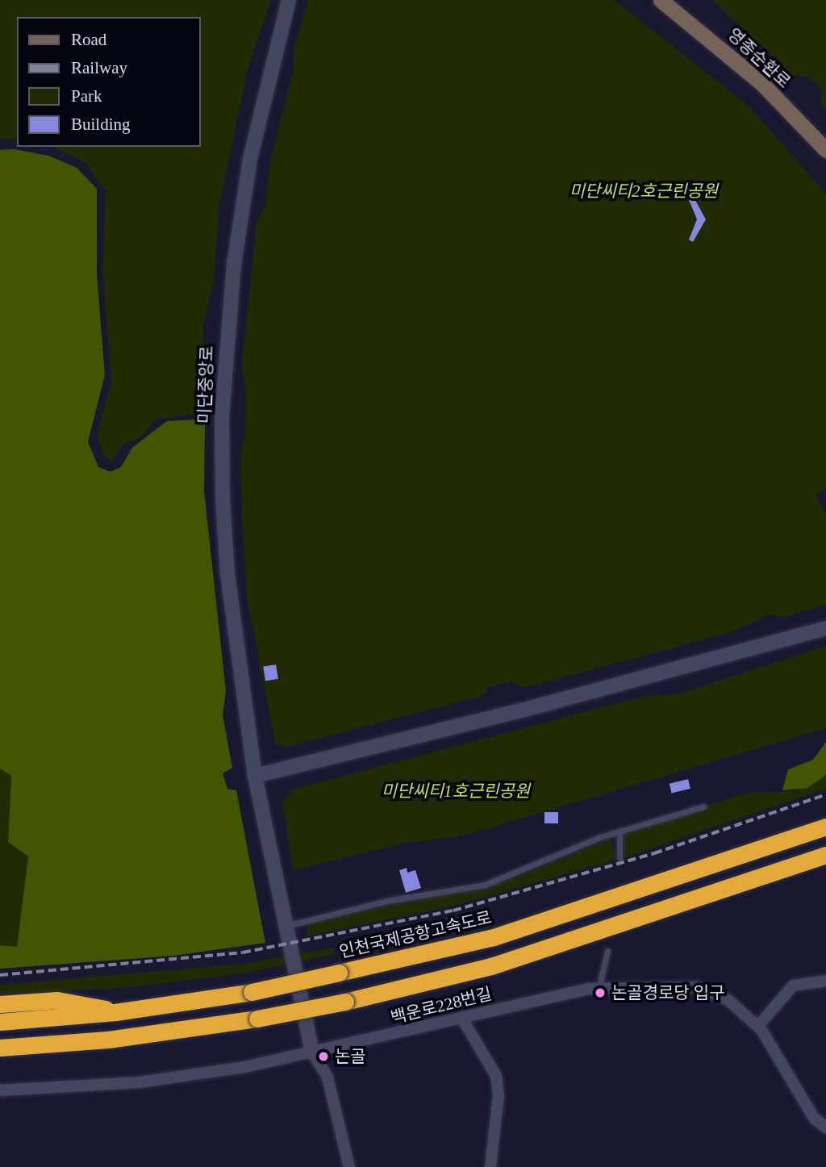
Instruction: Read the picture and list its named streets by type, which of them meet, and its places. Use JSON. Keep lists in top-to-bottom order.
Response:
{
  "streets": {
    "highway": ["인천국제공항고속도로"],
    "main road": ["영종순환로"],
    "street": ["미단중앙로", "백운로228번길"]
  },
  "crossings": [
    ["미단중앙로", "백운로228번길"]
  ],
  "parks": ["미단씨티2호근린공원", "미단씨티1호근린공원"],
  "places": ["논골경로당 입구", "논골"],
  "legend": [
    "Road",
    "Railway",
    "Park",
    "Building"
  ]
}
